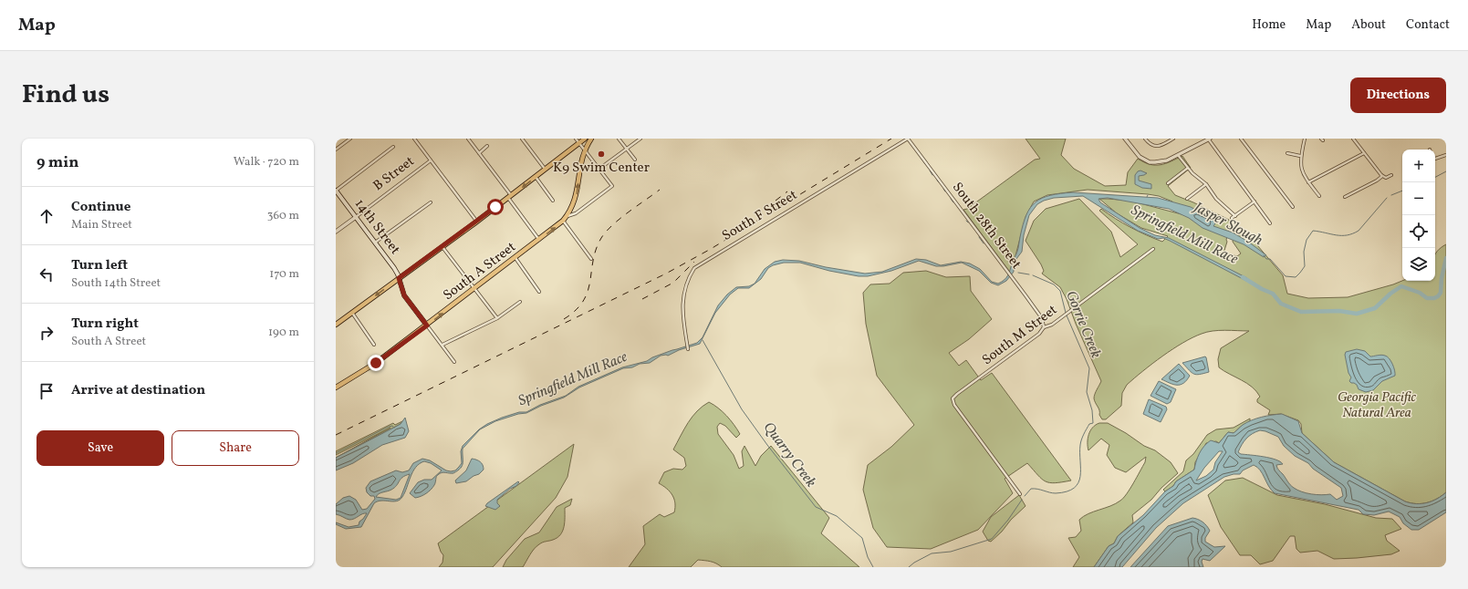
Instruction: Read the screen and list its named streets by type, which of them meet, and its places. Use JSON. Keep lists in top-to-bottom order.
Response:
{
  "streets": {
    "main road": ["14th Street", "South A Street"],
    "street": [
      "B Street",
      "South F Street",
      "South 28th Street",
      "South M Street"
    ]
  },
  "crossings": [
    ["B Street", "14th Street"],
    ["South F Street", "South 28th Street"],
    ["South 28th Street", "South M Street"],
    ["14th Street", "South A Street"]
  ],
  "one_way": ["South A Street"],
  "water": [
    "Jasper Slough",
    "Springfield Mill Race",
    "Gorrie Creek",
    "Quarry Creek"
  ],
  "parks": ["Georgia Pacific Natural Area"],
  "places": ["K9 Swim Center"],
  "page": {
    "header": "Map",
    "nav": [
      "Home",
      "Map",
      "About",
      "Contact"
    ],
    "title": "Find us",
    "buttons": [
      "Directions",
      ["Save", "Share"]
    ],
    "heading": ["9 min", "Walk · 720 m"],
    "map_buttons": ["+", "−"],
    "list": [
      ["Continue", "Main Street", "360 m"],
      ["Turn left", "South 14th Street", "170 m"],
      ["Turn right", "South A Street", "190 m"],
      "Arrive at destination"
    ]
  }
}
